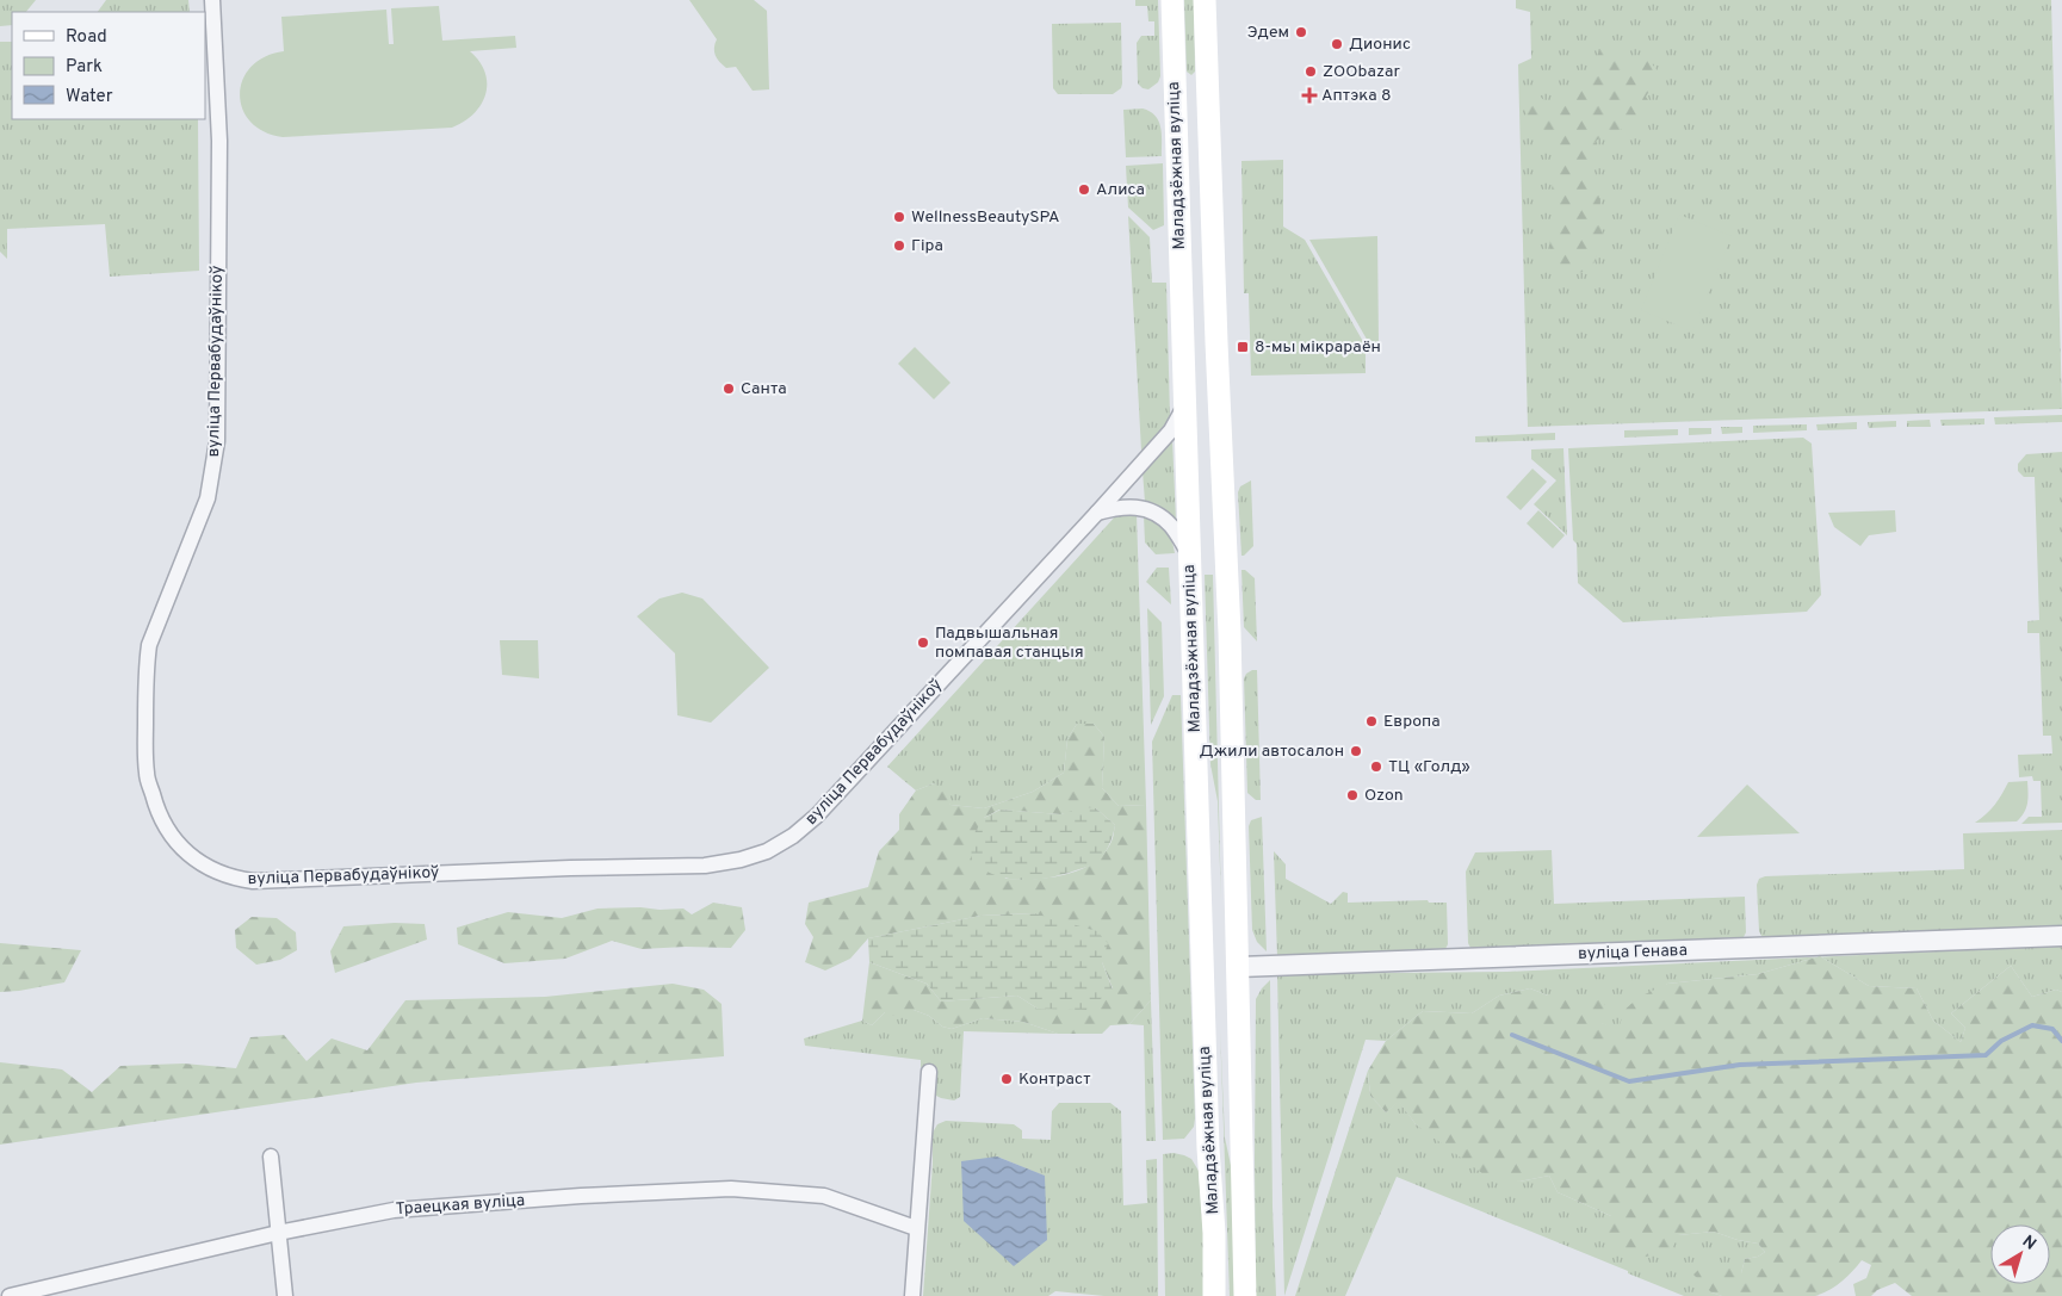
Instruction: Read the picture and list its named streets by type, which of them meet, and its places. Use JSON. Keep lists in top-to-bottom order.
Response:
{
  "streets": {
    "main road": ["Маладзёжная вуліца", "вуліца Генава"],
    "street": ["вуліца Первабудаўнікоў", "Траецкая вуліца"]
  },
  "crossings": [
    ["Маладзёжная вуліца", "вуліца Первабудаўнікоў"],
    ["Маладзёжная вуліца", "вуліца Генава"]
  ],
  "places": {
    "other": [
      "Эдем",
      "Дионис",
      "ZOObazar",
      "Алиса",
      "WellnessBeautySPA",
      "Гіра",
      "Санта",
      "Падвышальная помпавая станцыя",
      "Европа",
      "Джили автосалон",
      "ТЦ «Голд»",
      "Ozon",
      "Контраст"
    ],
    "health": ["Аптэка 8"],
    "transit": ["8-мы мікрараён"]
  },
  "legend": ["Road", "Park", "Water"],
  "north": "top right"
}
